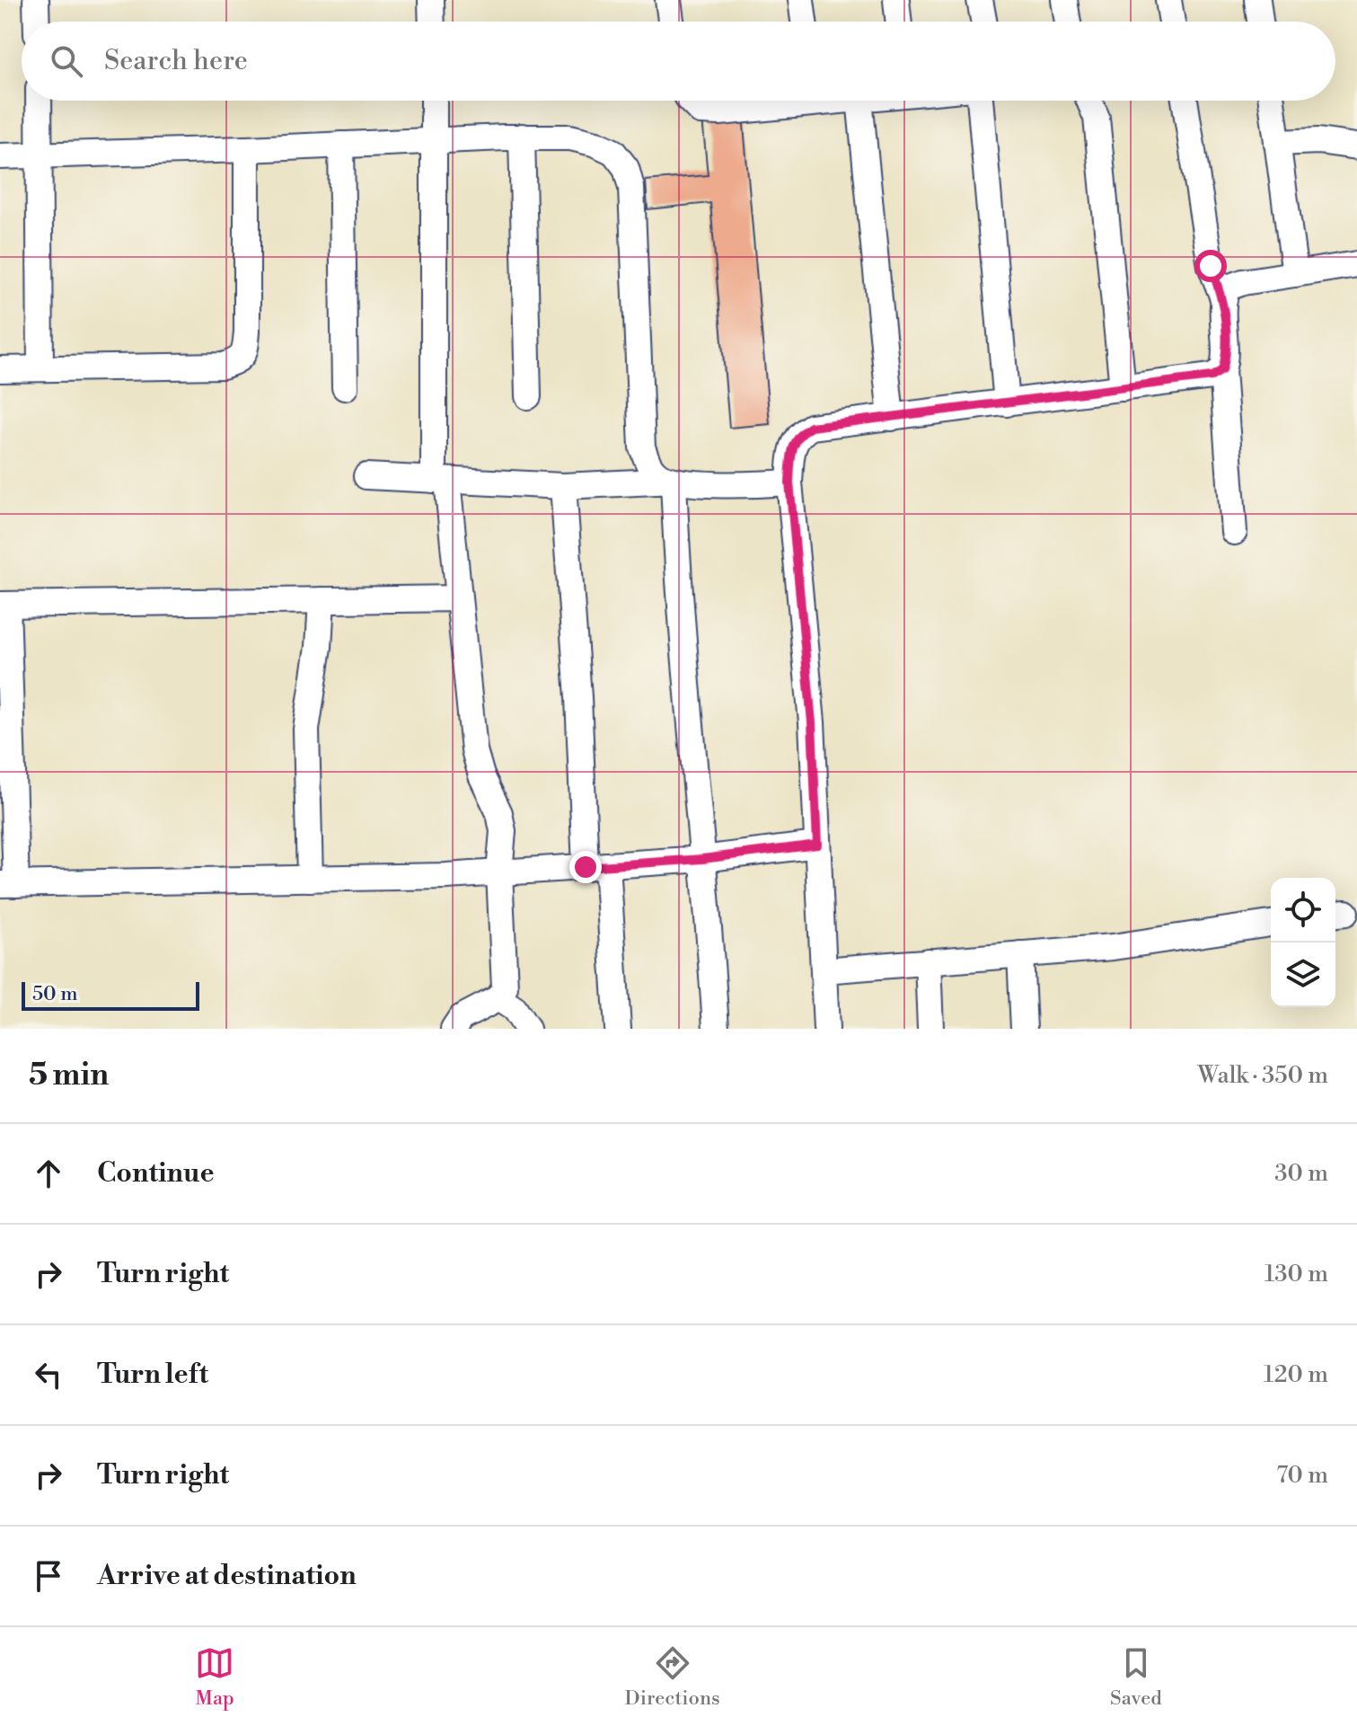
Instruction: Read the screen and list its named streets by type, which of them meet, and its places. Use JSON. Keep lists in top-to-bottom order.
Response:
{
  "scale_bar": "50 m",
  "page": {
    "search": "Search here",
    "scale": "50 m",
    "heading": ["5 min", "Walk · 350 m"],
    "list": [
      ["Continue", "30 m"],
      ["Turn right", "130 m"],
      ["Turn left", "120 m"],
      ["Turn right", "70 m"],
      "Arrive at destination"
    ],
    "nav": ["Map", "Directions", "Saved"]
  }
}
